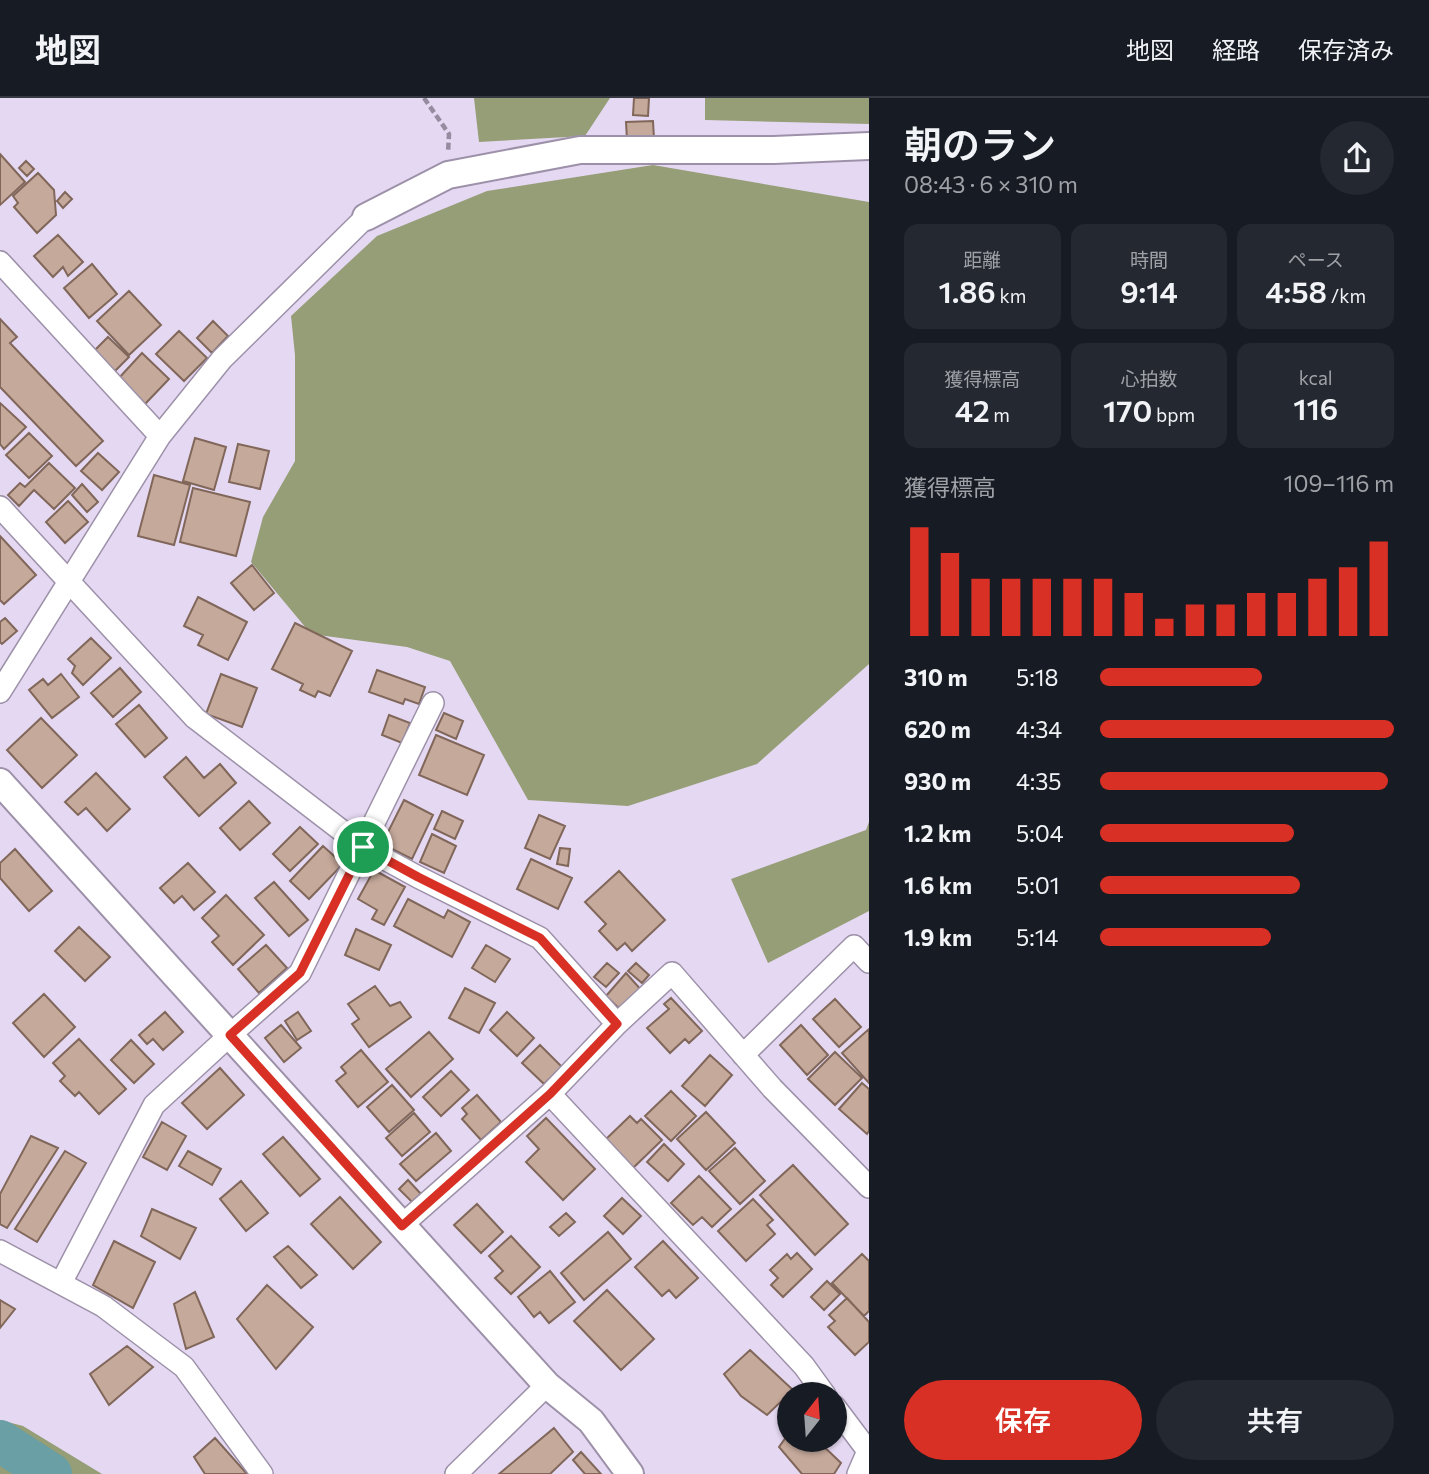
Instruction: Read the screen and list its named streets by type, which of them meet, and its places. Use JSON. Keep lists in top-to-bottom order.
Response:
{
  "north": "top",
  "page": {
    "header": "地図",
    "nav": ["地図", "経路", "保存済み"],
    "heading": ["朝のラン", "08:43 · 6 × 310 m"],
    "stats": [
      ["距離", "1.86 km"],
      ["時間", "9:14"],
      ["ペース", "4:58 /km"],
      ["獲得標高", "42 m"],
      ["心拍数", "170 bpm"],
      ["kcal", "116"]
    ],
    "chart": ["獲得標高", "109–116 m"],
    "list": [
      {
        "name": "310 m",
        "note": "5:18"
      },
      {
        "name": "620 m",
        "note": "4:34"
      },
      {
        "name": "930 m",
        "note": "4:35"
      },
      {
        "name": "1.2 km",
        "note": "5:04"
      },
      {
        "name": "1.6 km",
        "note": "5:01"
      },
      {
        "name": "1.9 km",
        "note": "5:14"
      }
    ],
    "buttons": ["保存", "共有"]
  }
}
